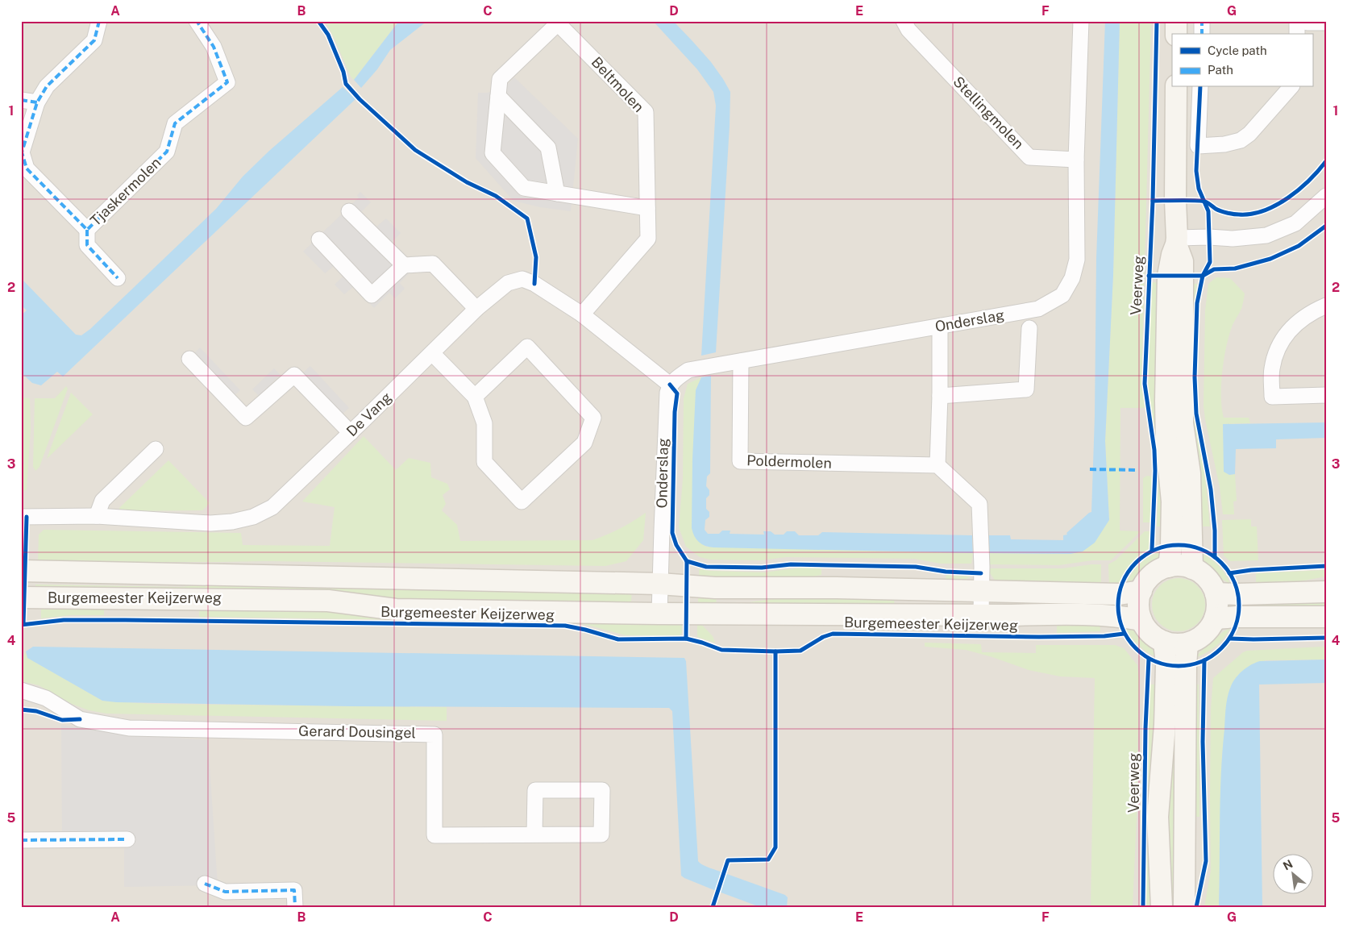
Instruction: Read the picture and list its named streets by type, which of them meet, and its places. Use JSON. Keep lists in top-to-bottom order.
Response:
{
  "streets": {
    "main road": ["Veerweg", "Burgemeester Keijzerweg"],
    "street": [
      "Beltmolen",
      "Stellingmolen",
      "Tjaskermolen",
      "Onderslag",
      "De Vang",
      "Poldermolen",
      "Gerard Dousingel"
    ]
  },
  "crossings": [
    ["Beltmolen", "De Vang"],
    ["Stellingmolen", "Onderslag"],
    ["Veerweg", "Burgemeester Keijzerweg"],
    ["Onderslag", "De Vang"],
    ["Onderslag", "Poldermolen"],
    ["Onderslag", "Burgemeester Keijzerweg"]
  ],
  "legend": ["Cycle path", "Path"],
  "north": "top left",
  "grid": {
    "columns": [
      "A",
      "B",
      "C",
      "D",
      "E",
      "F",
      "G"
    ],
    "rows": [
      "1",
      "2",
      "3",
      "4",
      "5"
    ]
  }
}
